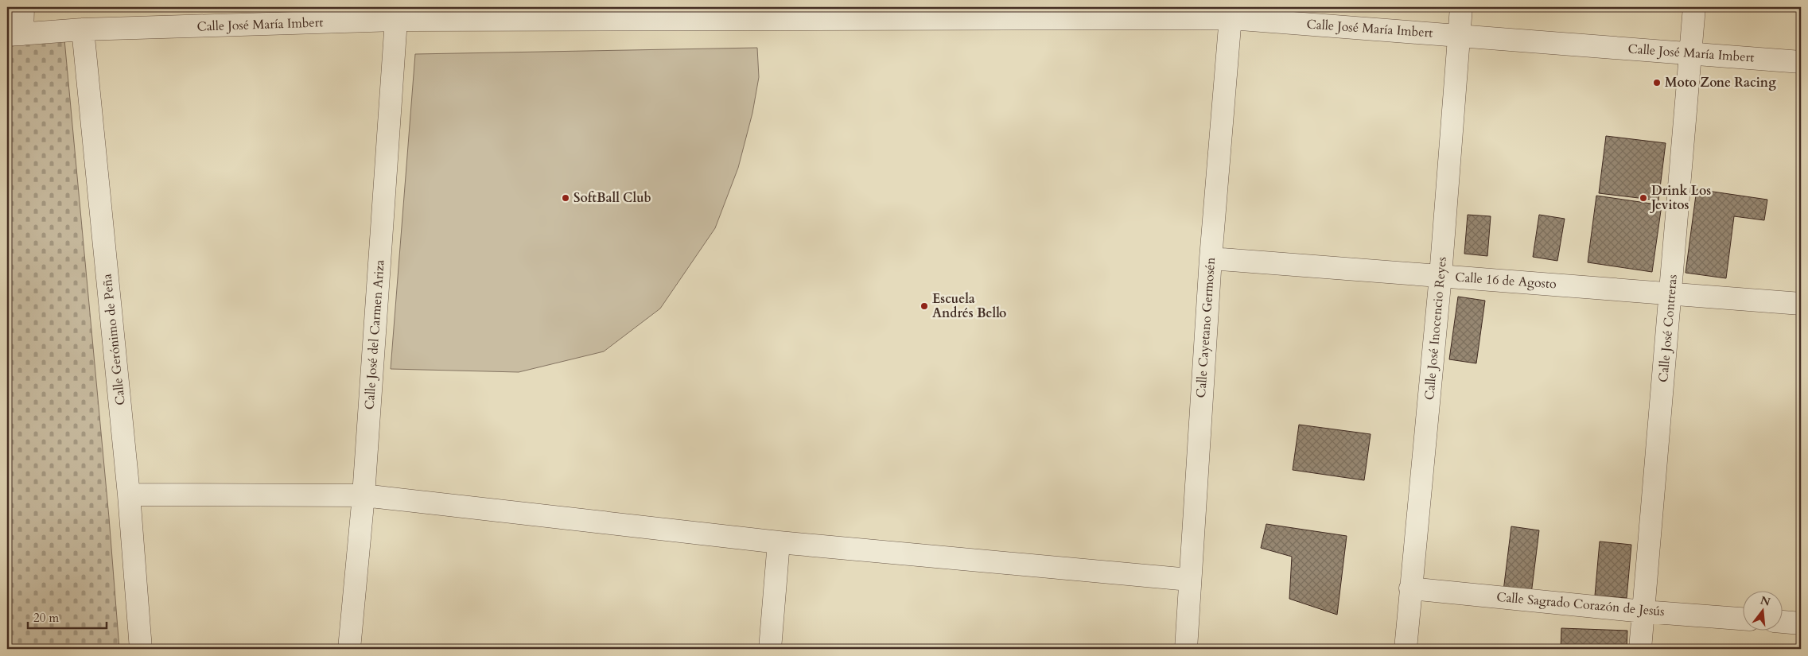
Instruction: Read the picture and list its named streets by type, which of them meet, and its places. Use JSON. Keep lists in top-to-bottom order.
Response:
{
  "streets": {
    "street": [
      "Calle José María Imbert",
      "Calle 16 de Agosto",
      "Calle Cayetano Germosén",
      "Calle José Inocencio Reyes",
      "Calle José Contreras",
      "Calle José del Carmen Ariza",
      "Calle Gerónimo de Peña",
      "Calle Sagrado Corazón de Jesús"
    ]
  },
  "crossings": [
    ["Calle José María Imbert", "Calle Cayetano Germosén"],
    ["Calle José María Imbert", "Calle José Inocencio Reyes"],
    ["Calle José María Imbert", "Calle José Contreras"],
    ["Calle José María Imbert", "Calle José del Carmen Ariza"],
    ["Calle José María Imbert", "Calle Gerónimo de Peña"],
    ["Calle 16 de Agosto", "Calle Cayetano Germosén"],
    ["Calle 16 de Agosto", "Calle José Inocencio Reyes"],
    ["Calle 16 de Agosto", "Calle José Contreras"],
    ["Calle José Inocencio Reyes", "Calle Sagrado Corazón de Jesús"],
    ["Calle José Contreras", "Calle Sagrado Corazón de Jesús"]
  ],
  "places": [
    "Moto Zone Racing",
    "SoftBall Club",
    "Drink Los Jevitos",
    "Escuela Andrés Bello"
  ],
  "scale_bar": "20 m",
  "north": "top"
}
